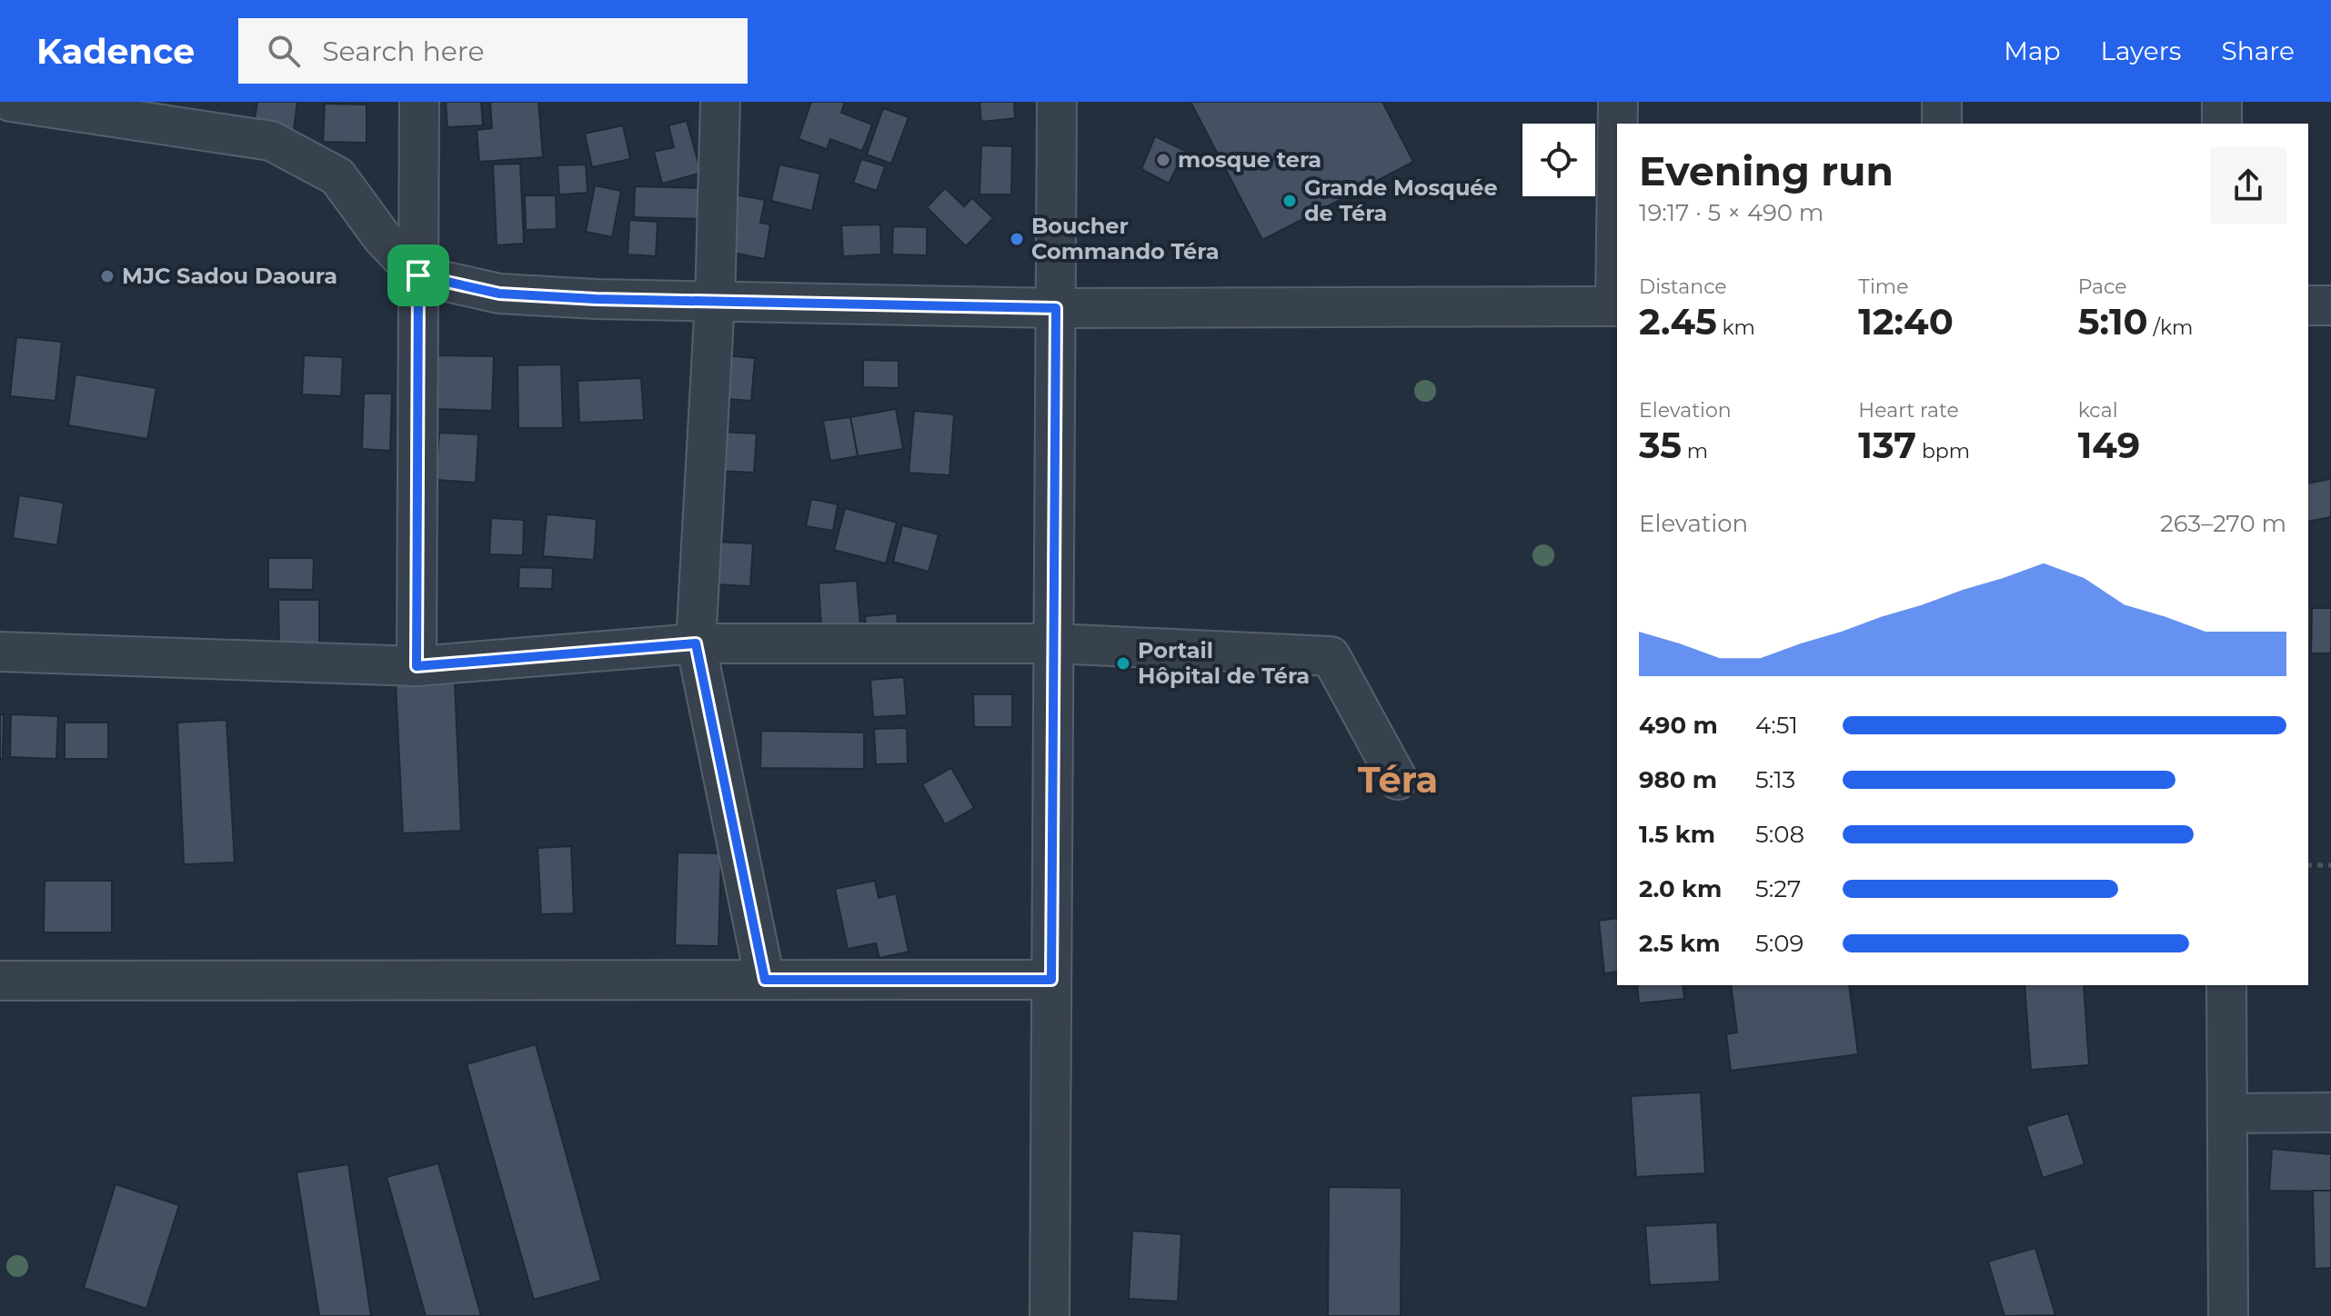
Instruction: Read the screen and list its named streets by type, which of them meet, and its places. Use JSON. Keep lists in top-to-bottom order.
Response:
{
  "districts": ["Téra"],
  "places": [
    "mosque tera",
    "Grande Mosquée de Téra",
    "Boucher Commando Téra",
    "MJC Sadou Daoura",
    "Portail Hôpital de Téra"
  ],
  "page": {
    "header": "Kadence",
    "search": "Search here",
    "nav": ["Map", "Layers", "Share"],
    "heading": ["Evening run", "19:17 · 5 × 490 m"],
    "stats": [
      ["Distance", "2.45 km"],
      ["Time", "12:40"],
      ["Pace", "5:10 /km"],
      ["Elevation", "35 m"],
      ["Heart rate", "137 bpm"],
      ["kcal", "149"]
    ],
    "chart": ["Elevation", "263–270 m"],
    "list": [
      {
        "name": "490 m",
        "note": "4:51"
      },
      {
        "name": "980 m",
        "note": "5:13"
      },
      {
        "name": "1.5 km",
        "note": "5:08"
      },
      {
        "name": "2.0 km",
        "note": "5:27"
      },
      {
        "name": "2.5 km",
        "note": "5:09"
      }
    ]
  }
}
